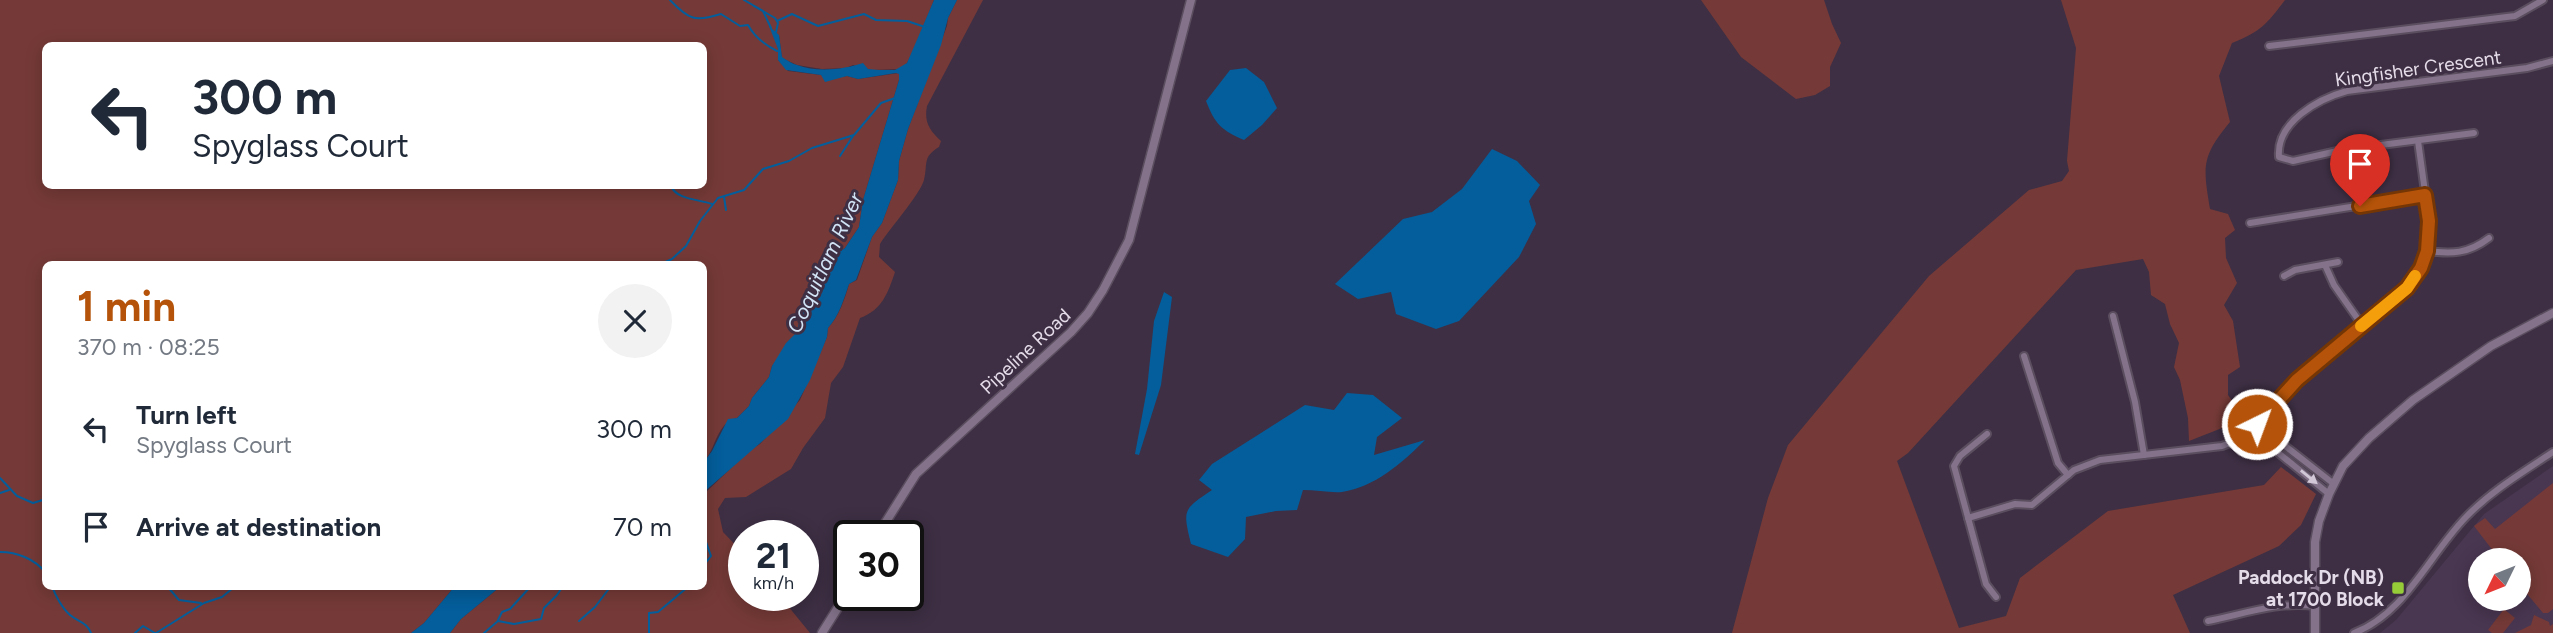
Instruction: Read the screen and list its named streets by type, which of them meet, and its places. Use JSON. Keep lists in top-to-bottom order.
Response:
{
  "streets": {
    "street": ["Kingfisher Crescent", "Pipeline Road"]
  },
  "water": ["Coquitlam River"],
  "places": {
    "transit": ["Paddock Dr (NB) at 1700 Block"]
  },
  "north": "bottom left",
  "page": {
    "turn": ["300 m", "Spyglass Court"],
    "heading": ["1 min", "370 m · 08:25"],
    "list": [
      {
        "name": "Turn left",
        "note": "Spyglass Court",
        "value": "300 m"
      },
      {
        "name": "Arrive at destination",
        "value": "70 m"
      }
    ],
    "speed": "21 km/h",
    "limit": "30"
  }
}
